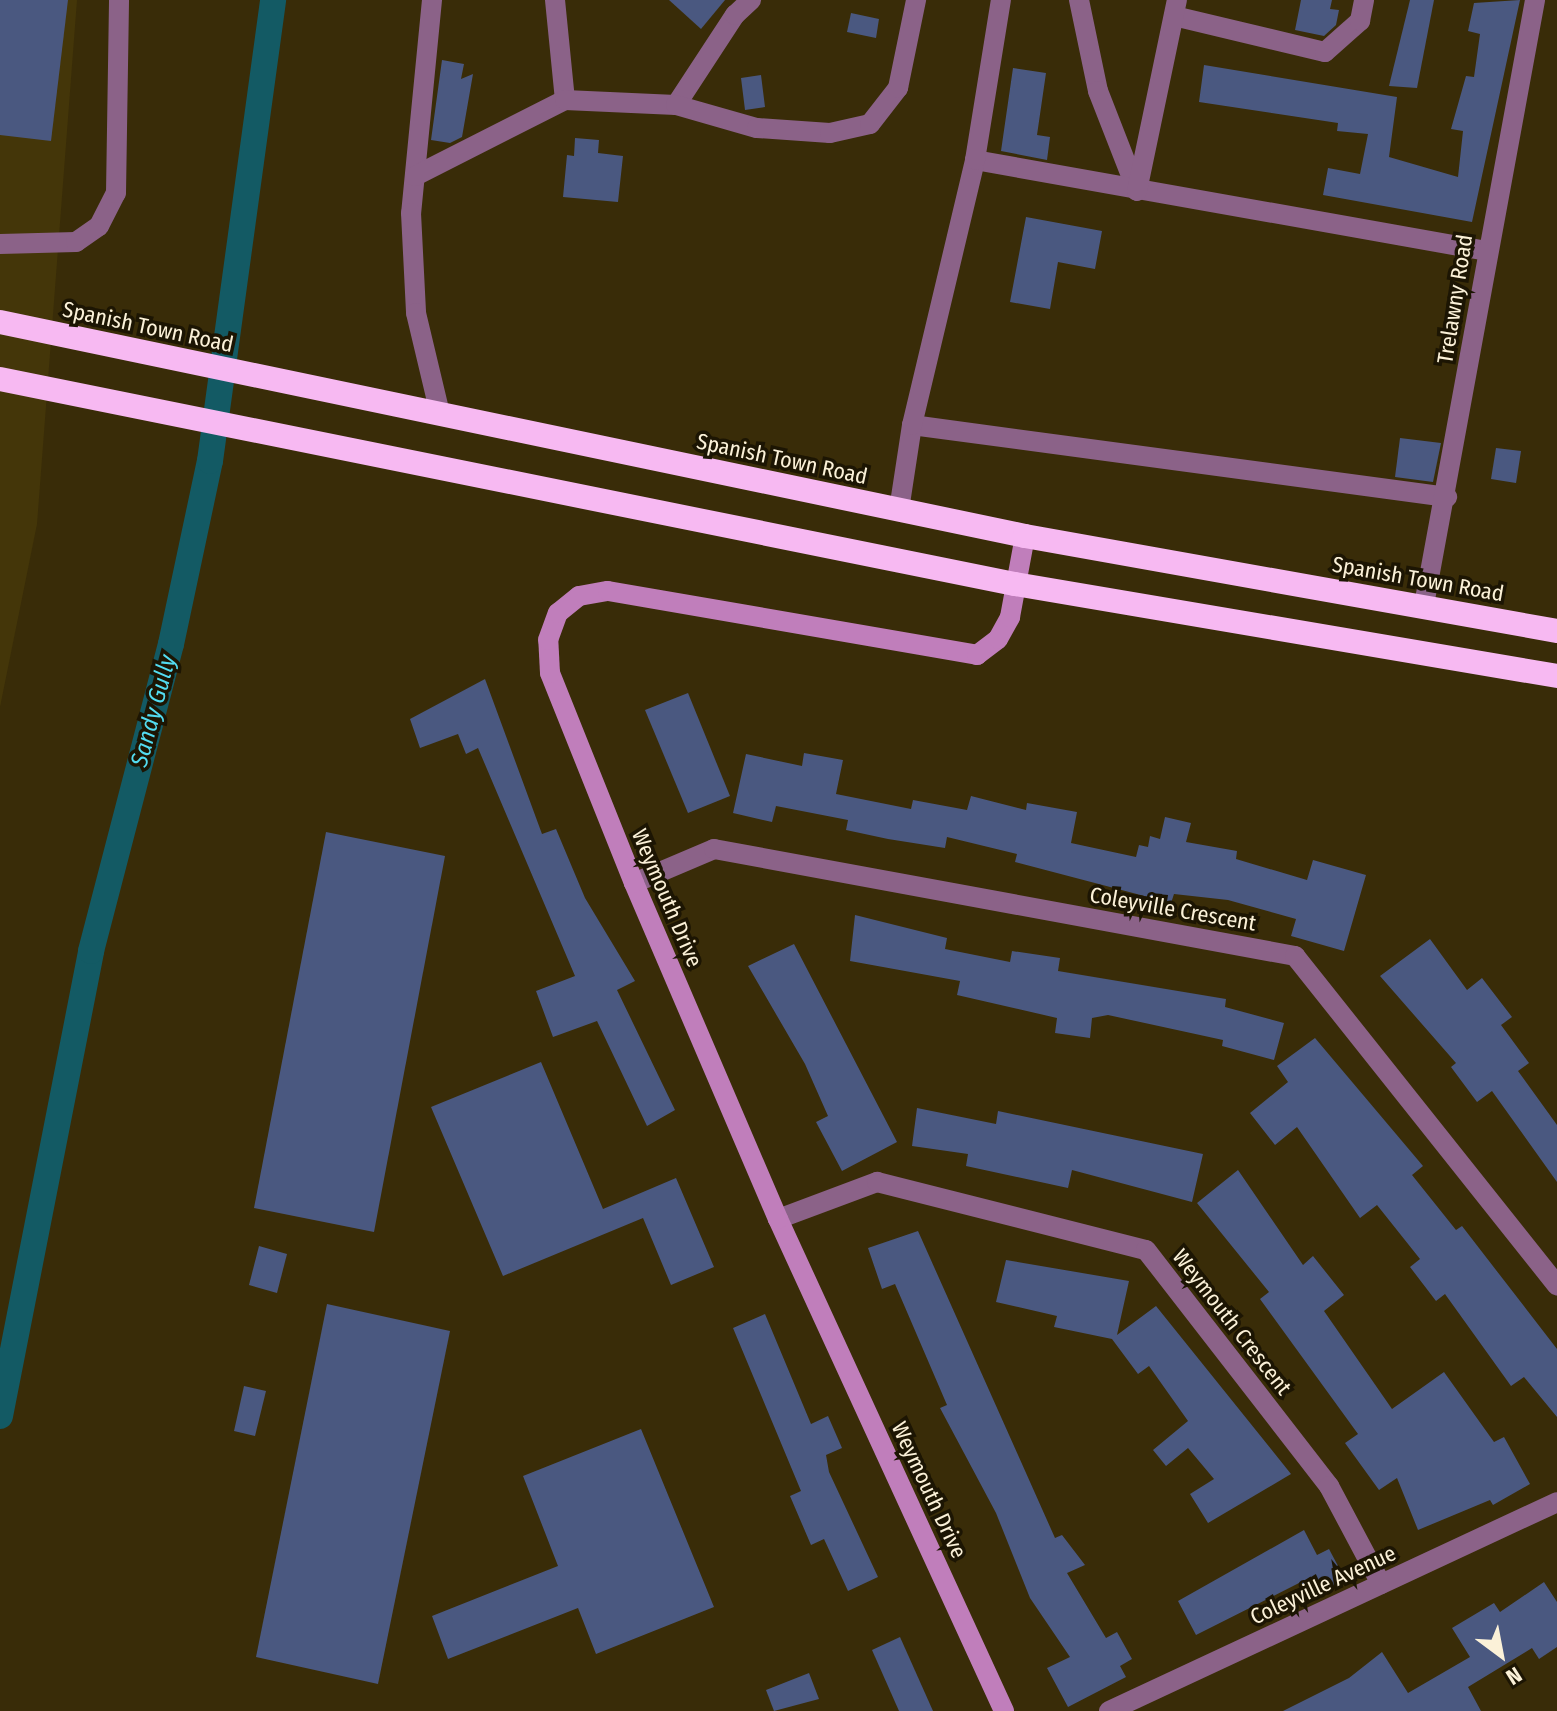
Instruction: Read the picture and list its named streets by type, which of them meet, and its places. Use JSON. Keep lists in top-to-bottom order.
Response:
{
  "streets": {
    "highway": ["Spanish Town Road"],
    "street": [
      "Trelawny Road",
      "Weymouth Drive",
      "Coleyville Crescent",
      "Weymouth Crescent",
      "Coleyville Avenue"
    ]
  },
  "crossings": [
    ["Trelawny Road", "Spanish Town Road"],
    ["Spanish Town Road", "Weymouth Drive"],
    ["Weymouth Drive", "Coleyville Crescent"],
    ["Weymouth Drive", "Weymouth Crescent"],
    ["Weymouth Crescent", "Coleyville Avenue"]
  ],
  "water": ["Sandy Gully"],
  "north": "bottom right"
}
